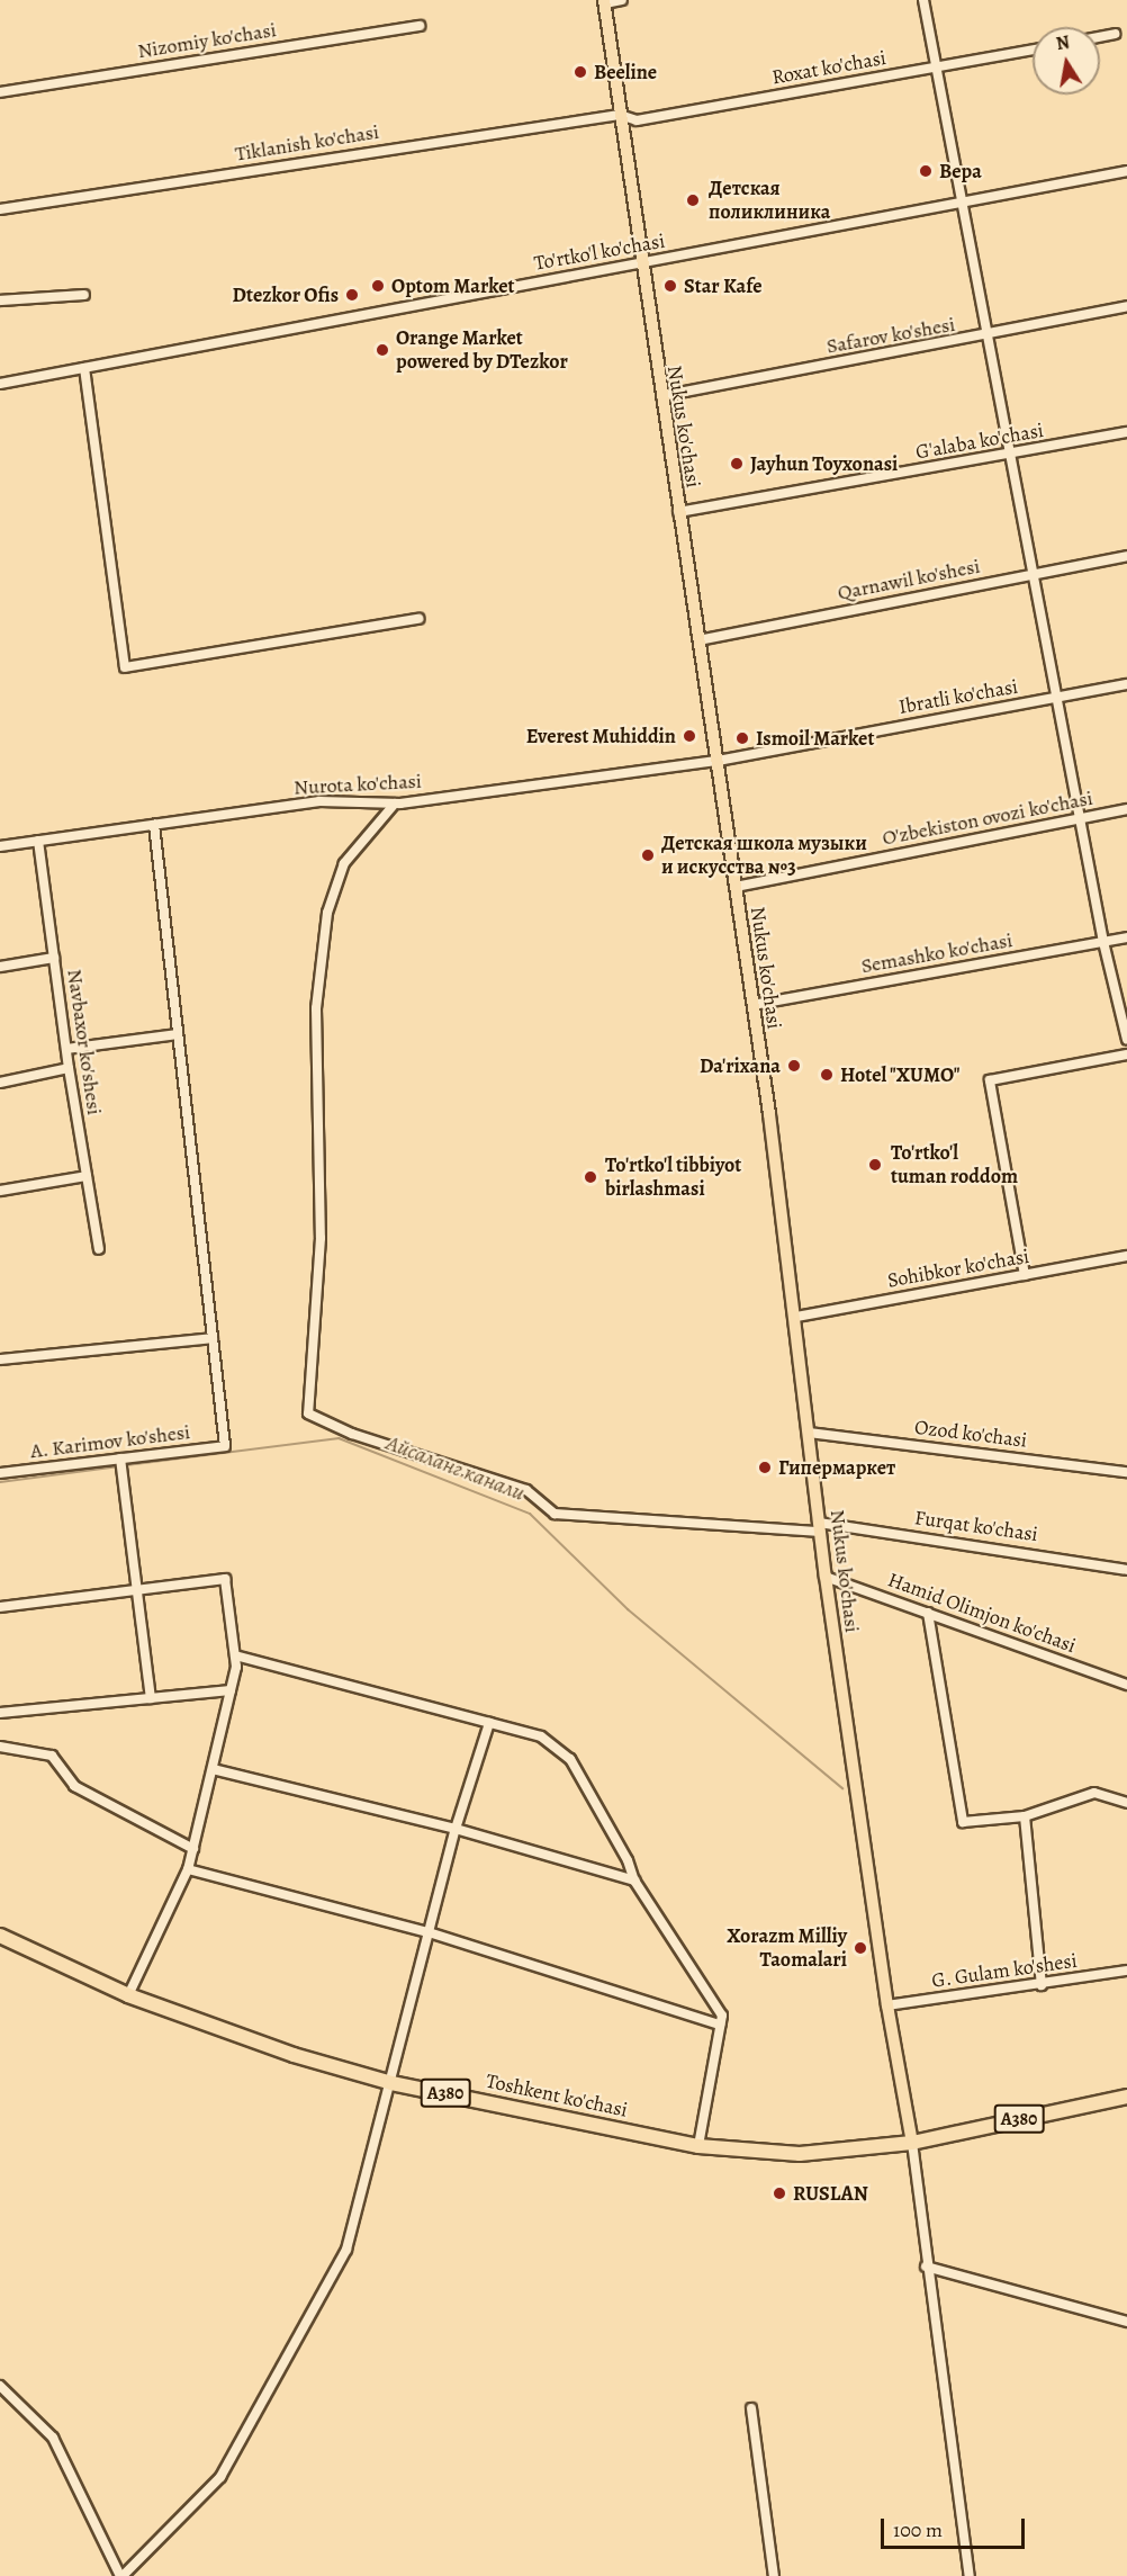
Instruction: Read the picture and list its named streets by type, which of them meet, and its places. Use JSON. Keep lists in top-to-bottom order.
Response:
{
  "streets": {
    "highway": ["A380", "Toshkent ko'chasi"],
    "main road": ["Nukus ko'chasi"],
    "street": [
      "Nizomiy ko'chasi",
      "Roxat ko'chasi",
      "Tiklanish ko'chasi",
      "To'rtko'l ko'chasi",
      "Safarov ko'shesi",
      "G'alaba ko'chasi",
      "Qarnawil ko'shesi",
      "Ibratli ko'chasi",
      "Nurota ko'chasi",
      "O'zbekiston ovozi ko'chasi",
      "Semashko ko'chasi",
      "Navbaxor ko'shesi",
      "Sohibkor ko'chasi",
      "Ozod ko'chasi",
      "A. Karimov ko'shesi",
      "Furqat ko'chasi",
      "Hamid Olimjon ko'chasi",
      "G. Gulam ko'shesi"
    ]
  },
  "crossings": [
    ["Roxat ko'chasi", "Tiklanish ko'chasi"],
    ["Roxat ko'chasi", "Nukus ko'chasi"],
    ["Tiklanish ko'chasi", "Nukus ko'chasi"],
    ["To'rtko'l ko'chasi", "Nukus ko'chasi"],
    ["Safarov ko'shesi", "Nukus ko'chasi"],
    ["Nukus ko'chasi", "G'alaba ko'chasi"],
    ["Nukus ko'chasi", "Qarnawil ko'shesi"],
    ["Nukus ko'chasi", "Ibratli ko'chasi"],
    ["Nukus ko'chasi", "Nurota ko'chasi"],
    ["Nukus ko'chasi", "O'zbekiston ovozi ko'chasi"],
    ["Nukus ko'chasi", "Semashko ko'chasi"],
    ["Nukus ko'chasi", "Sohibkor ko'chasi"],
    ["Nukus ko'chasi", "Ozod ko'chasi"],
    ["Nukus ko'chasi", "Furqat ko'chasi"],
    ["Nukus ko'chasi", "Hamid Olimjon ko'chasi"],
    ["Nukus ko'chasi", "G. Gulam ko'shesi"],
    ["Nukus ko'chasi", "Toshkent ko'chasi"],
    ["Ibratli ko'chasi", "Nurota ko'chasi"],
    ["Nurota ko'chasi", "Navbaxor ko'shesi"],
    ["Nurota ko'chasi", "Furqat ko'chasi"]
  ],
  "water": ["Айсаланг канали"],
  "places": [
    "Beeline",
    "Вера",
    "Детская поликлиника",
    "Optom Market",
    "Star Kafe",
    "Dtezkor Ofis",
    "Orange Market powered by DTezkor",
    "Jayhun Toyxonasi",
    "Everest Muhiddin",
    "Ismoil Market",
    "Детская школа музыки и искусства №3",
    "Da'rixana",
    "Hotel \"XUMO\"",
    "To'rtko'l tuman roddom",
    "To'rtko'l tibbiyot birlashmasi",
    "Гипермаркет",
    "Xorazm Milliy Taomalari",
    "RUSLAN"
  ],
  "scale_bar": "100 m",
  "north": "top"
}
